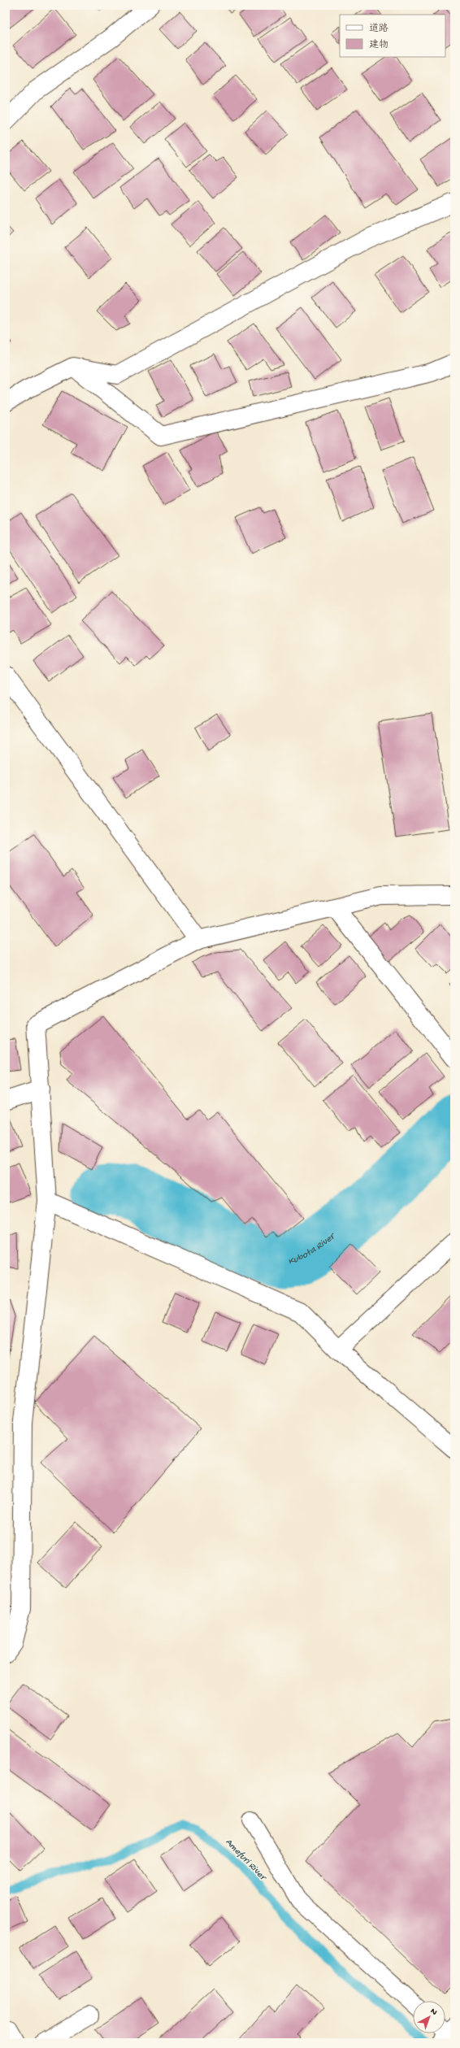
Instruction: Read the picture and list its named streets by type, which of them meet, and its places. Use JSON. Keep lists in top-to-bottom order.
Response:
{
  "water": ["Kubota River", "Amefuri River"],
  "legend": ["道路", "建物"],
  "north": "top right"
}
